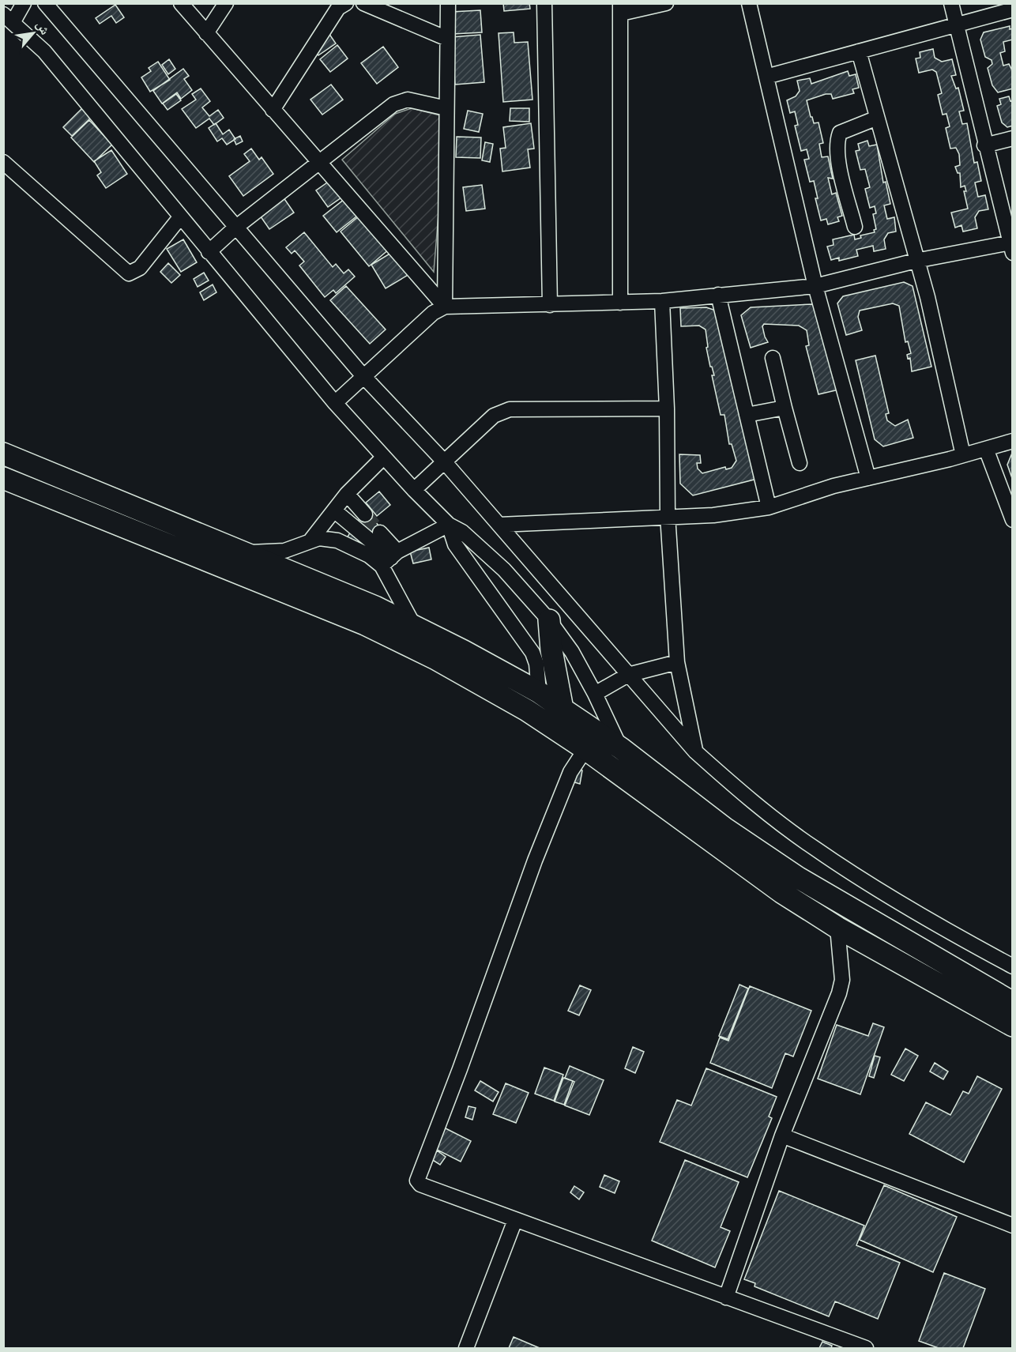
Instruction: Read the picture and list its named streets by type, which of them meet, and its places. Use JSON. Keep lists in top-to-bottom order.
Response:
{
  "north": "top right"
}
